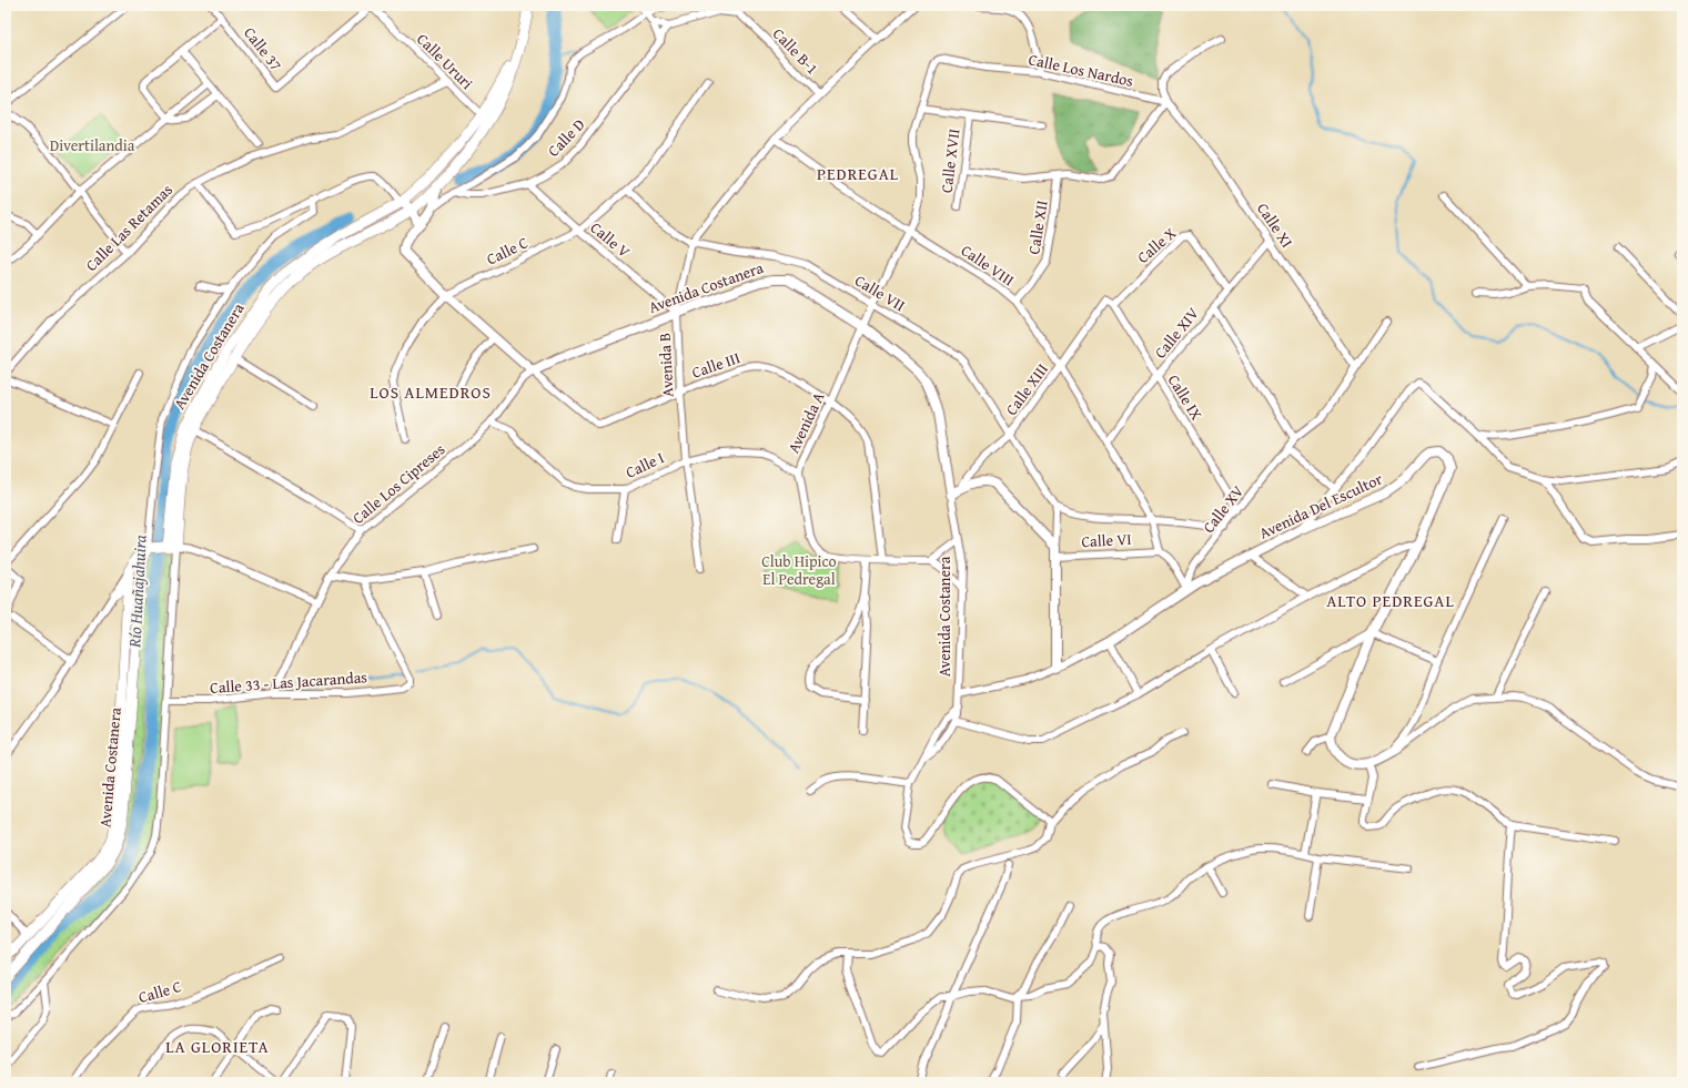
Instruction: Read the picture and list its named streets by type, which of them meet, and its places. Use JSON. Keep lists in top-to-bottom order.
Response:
{
  "streets": {
    "main road": ["Avenida Costanera"],
    "street": [
      "Calle 37",
      "Calle B-1",
      "Calle Ururi",
      "Calle Los Nardos",
      "Calle D",
      "Calle XVII",
      "Calle XI",
      "Calle Las Retamas",
      "Calle XII",
      "Calle V",
      "Calle X",
      "Calle C",
      "Calle VIII",
      "Calle VII",
      "Calle XIV",
      "Avenida B",
      "Calle III",
      "Calle XIII",
      "Calle IX",
      "Avenida A",
      "Calle I",
      "Calle Los Cipreses",
      "Avenida Del Escultor",
      "Calle XV",
      "Calle VI",
      "Calle 33 - Las Jacarandas"
    ]
  },
  "crossings": [
    ["Calle B-1", "Calle D"],
    ["Calle B-1", "Avenida B"],
    ["Calle Ururi", "Calle Las Retamas"],
    ["Calle Ururi", "Avenida Costanera"],
    ["Calle Los Nardos", "Calle XI"],
    ["Calle Los Nardos", "Avenida A"],
    ["Calle D", "Calle V"],
    ["Calle XI", "Calle XIV"],
    ["Calle XII", "Calle VIII"],
    ["Calle V", "Calle C"],
    ["Calle V", "Avenida Costanera"],
    ["Calle V", "Avenida B"],
    ["Calle X", "Calle XIV"],
    ["Calle X", "Calle IX"],
    ["Calle C", "Avenida Costanera"],
    ["Calle C", "Calle VII"],
    ["Calle VIII", "Calle XIV"],
    ["Calle VIII", "Avenida B"],
    ["Calle VIII", "Calle XIII"],
    ["Calle VIII", "Avenida A"],
    ["Calle VIII", "Calle VI"],
    ["Avenida Costanera", "Avenida B"],
    ["Avenida Costanera", "Calle III"],
    ["Avenida Costanera", "Avenida A"],
    ["Avenida Costanera", "Calle Los Cipreses"],
    ["Avenida Costanera", "Avenida Del Escultor"],
    ["Calle VII", "Avenida B"],
    ["Calle VII", "Calle XIII"],
    ["Calle VII", "Avenida A"],
    ["Calle XIV", "Calle IX"],
    ["Avenida B", "Calle III"],
    ["Avenida B", "Calle I"],
    ["Calle III", "Avenida A"],
    ["Calle III", "Calle Los Cipreses"],
    ["Calle XIII", "Calle IX"],
    ["Calle IX", "Calle XV"],
    ["Avenida A", "Calle I"],
    ["Calle I", "Calle Los Cipreses"],
    ["Calle Los Cipreses", "Calle 33 - Las Jacarandas"],
    ["Avenida Del Escultor", "Calle XV"]
  ],
  "districts": [
    "PEDREGAL",
    "LOS ALMEDROS",
    "ALTO PEDREGAL",
    "LA GLORIETA"
  ],
  "water": ["Río Huañajahuira"],
  "parks": ["Divertilandia", "Club Hipico El Pedregal"]
}
